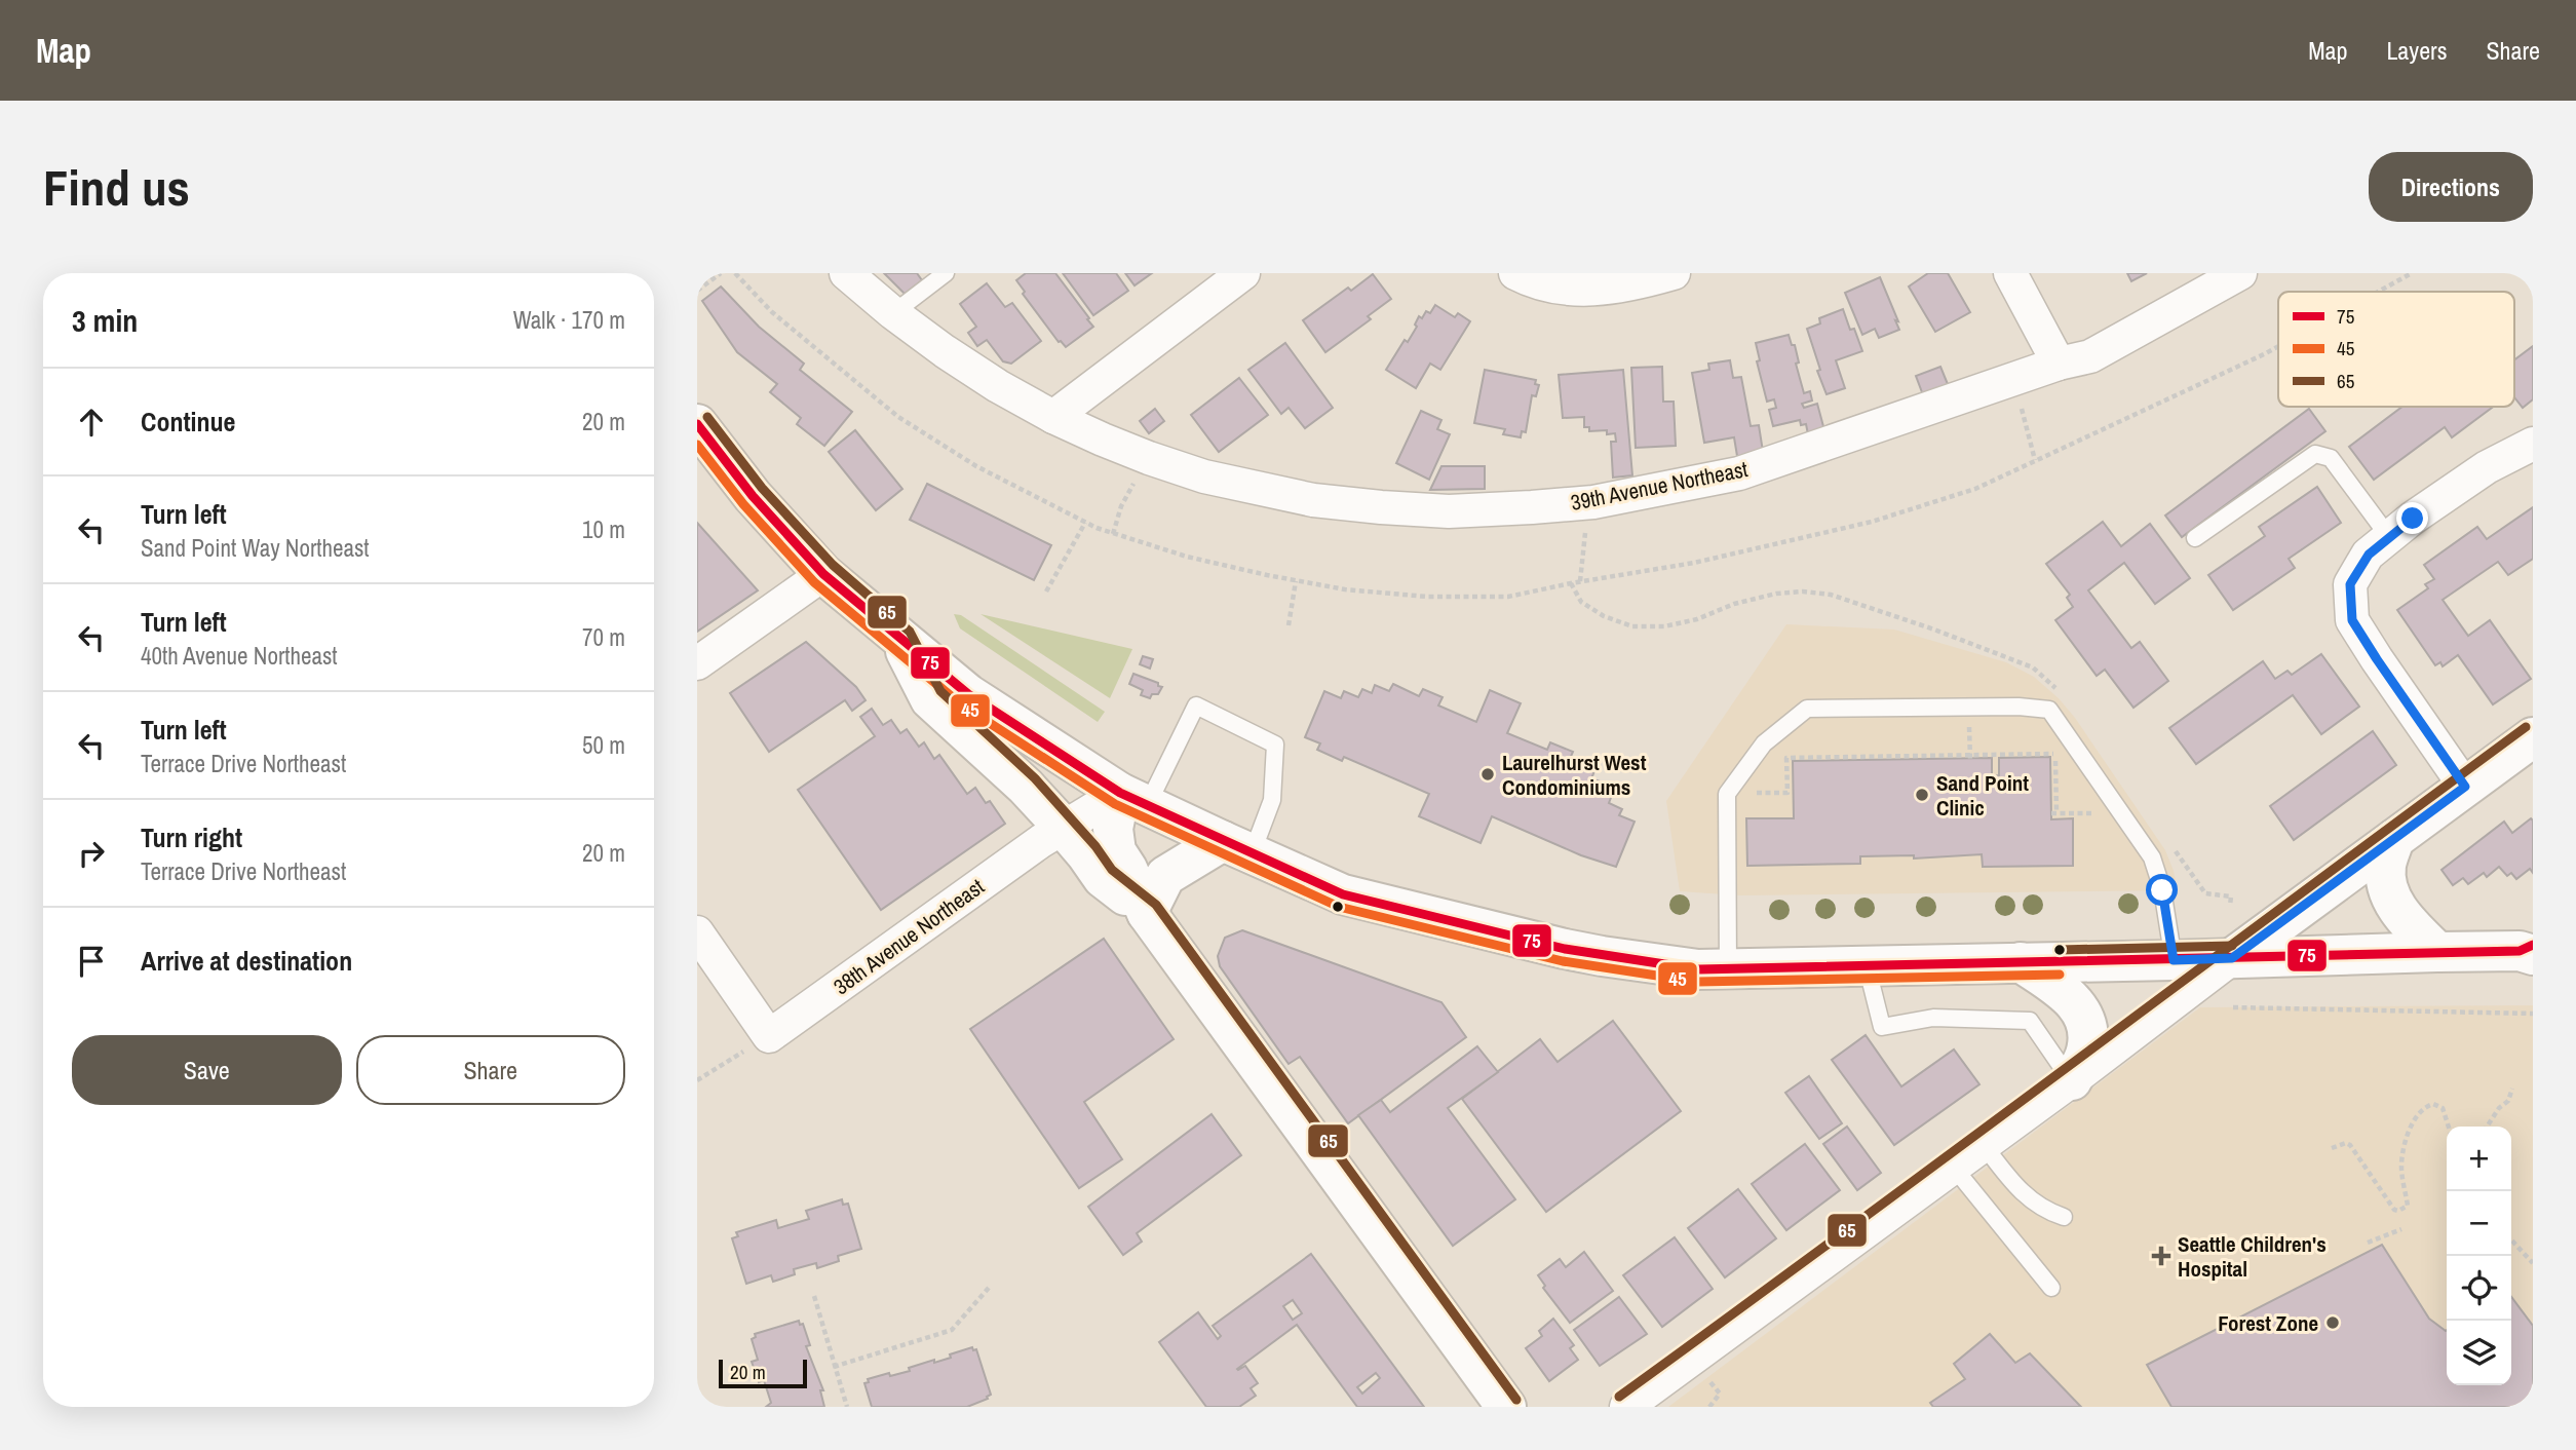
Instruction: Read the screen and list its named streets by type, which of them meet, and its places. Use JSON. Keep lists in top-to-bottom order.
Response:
{
  "streets": {
    "street": ["39th Avenue Northeast", "38th Avenue Northeast"]
  },
  "places": {
    "other": ["Laurelhurst West Condominiums", "Sand Point Clinic", "Forest Zone"],
    "health": ["Seattle Children's Hospital"]
  },
  "lines": ["transit line 65", "transit line 75", "transit line 45"],
  "legend": ["75", "45", "65"],
  "scale_bar": "20 m",
  "page": {
    "header": "Map",
    "nav": ["Map", "Layers", "Share"],
    "buttons": [
      "Directions",
      ["Save", "Share"]
    ],
    "title": "Find us",
    "heading": ["3 min", "Walk · 170 m"],
    "list": [
      ["Continue", "20 m"],
      ["Turn left", "Sand Point Way Northeast", "10 m"],
      ["Turn left", "40th Avenue Northeast", "70 m"],
      ["Turn left", "Terrace Drive Northeast", "50 m"],
      ["Turn right", "Terrace Drive Northeast", "20 m"],
      "Arrive at destination"
    ],
    "map_buttons": ["+", "−"],
    "scale": "20 m"
  }
}
